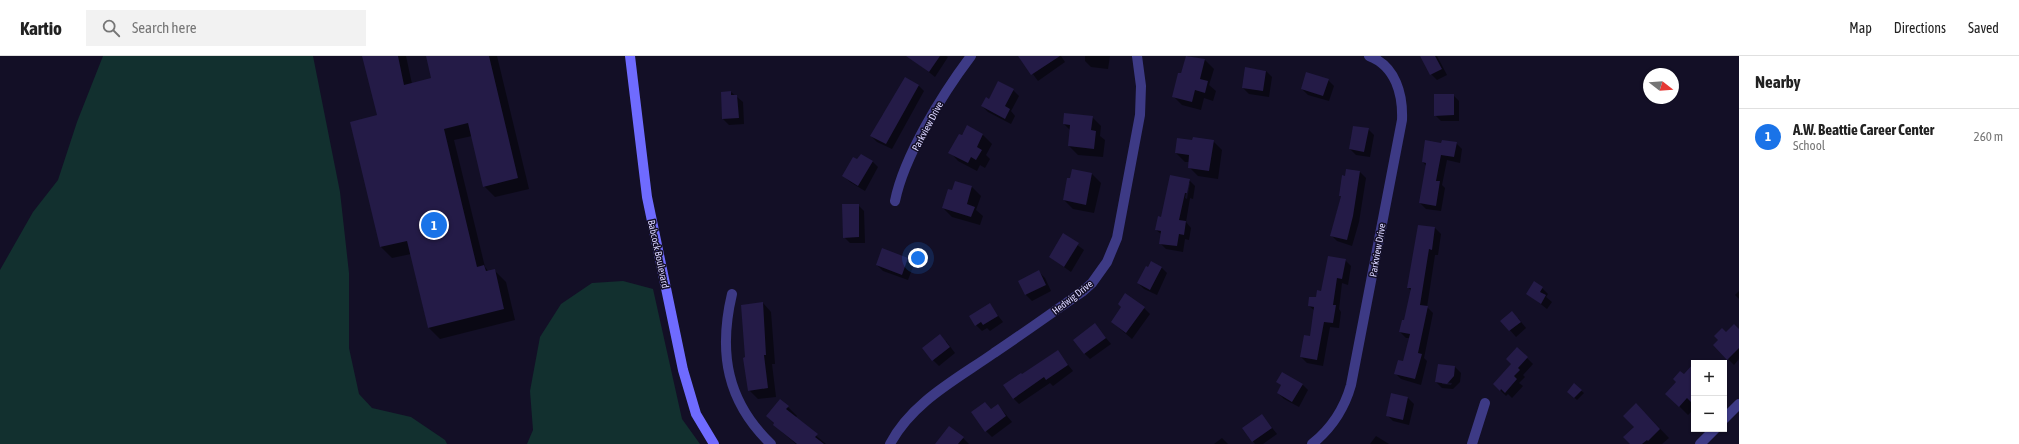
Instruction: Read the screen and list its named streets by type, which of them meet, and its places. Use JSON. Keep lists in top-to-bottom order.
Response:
{
  "streets": {
    "main road": ["Babcock Boulevard"],
    "street": ["Parkview Drive", "Hedwig Drive"]
  },
  "north": "right",
  "page": {
    "header": "Kartio",
    "search": "Search here",
    "nav": ["Map", "Directions", "Saved"],
    "heading": "Nearby",
    "list": [
      {
        "mark": "1",
        "name": "A.W. Beattie Career Center",
        "note": "School",
        "value": "260 m"
      }
    ],
    "pins": "1",
    "map_buttons": ["+", "−"]
  }
}
